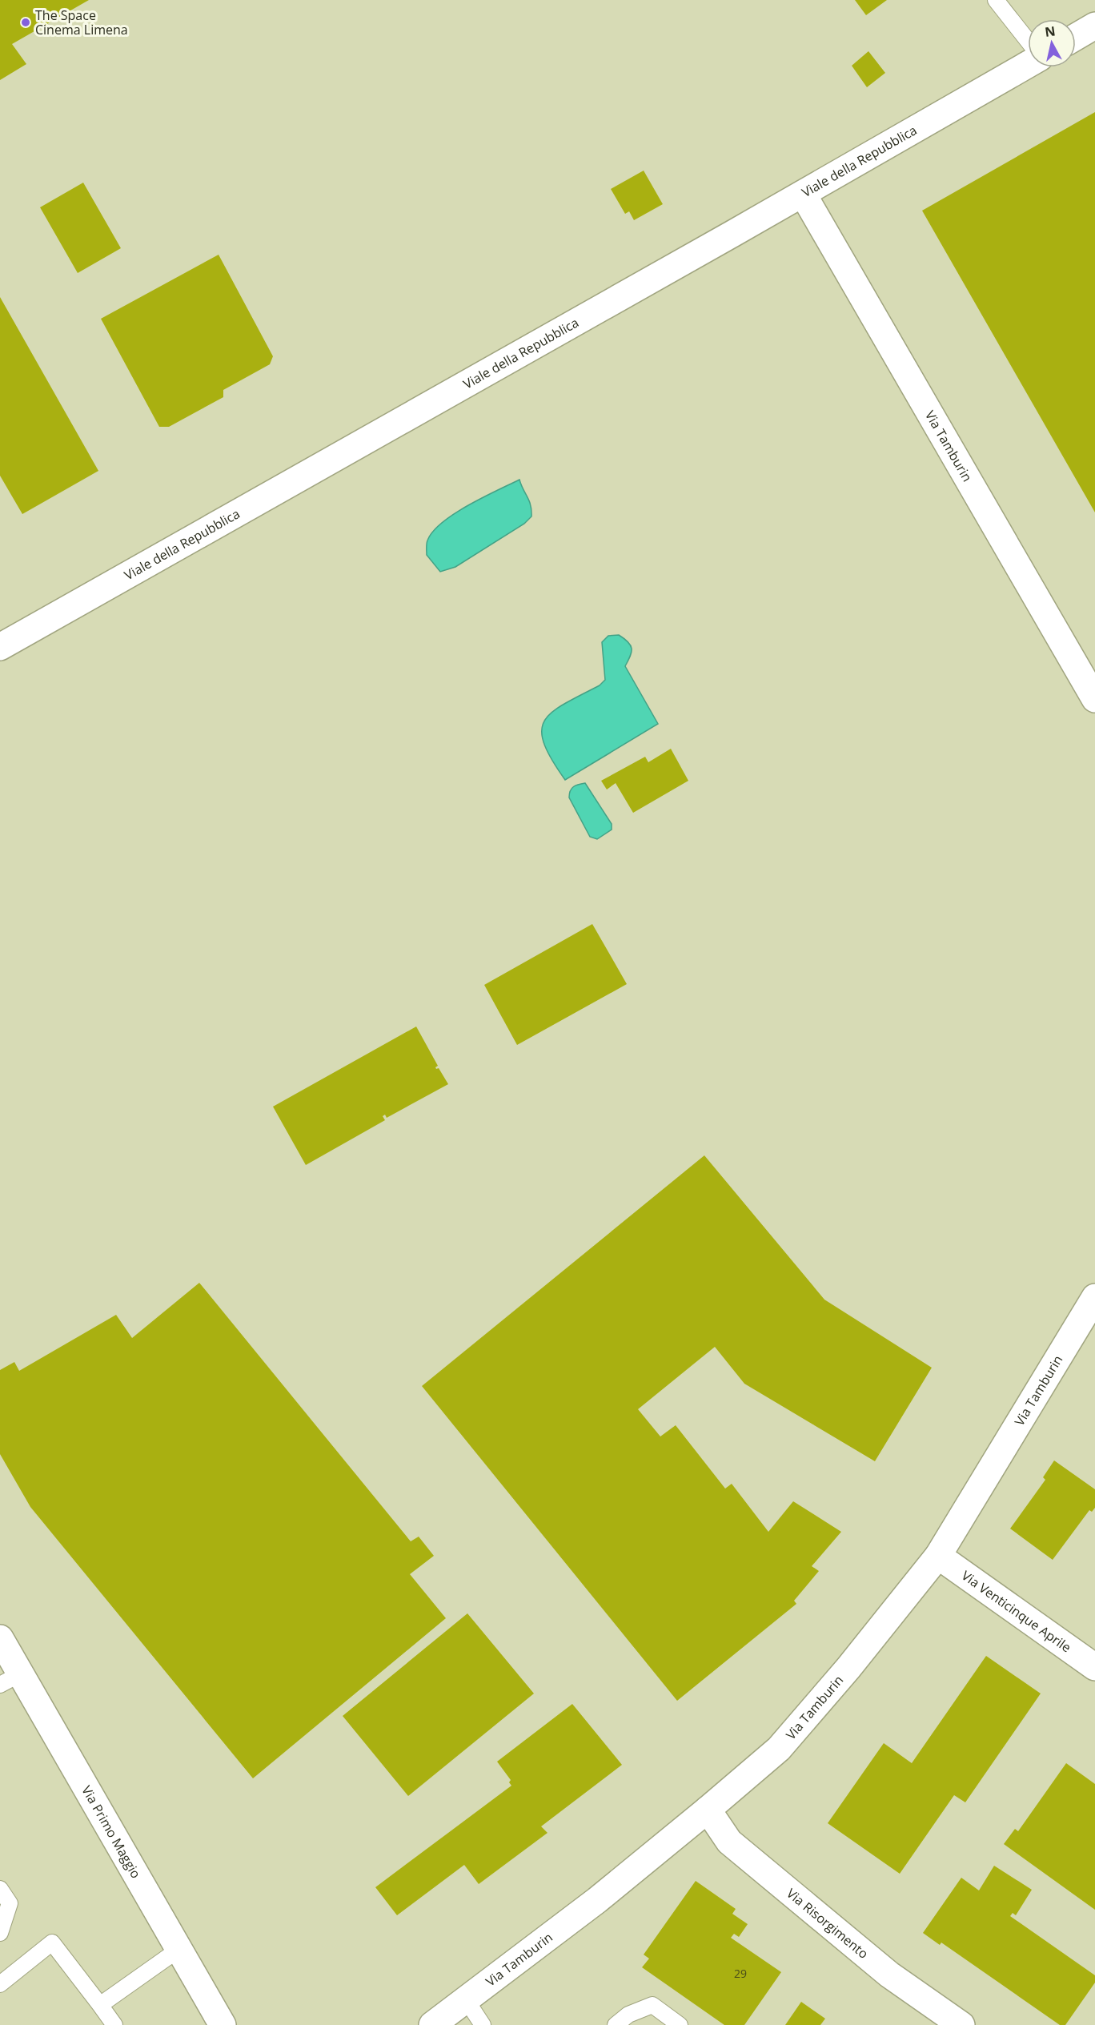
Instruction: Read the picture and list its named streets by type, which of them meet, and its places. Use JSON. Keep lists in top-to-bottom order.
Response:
{
  "streets": {
    "street": [
      "Viale della Repubblica",
      "Via Tamburin",
      "Via Venticinque Aprile",
      "Via Primo Maggio",
      "Via Risorgimento"
    ]
  },
  "crossings": [
    ["Viale della Repubblica", "Via Tamburin"],
    ["Via Tamburin", "Via Venticinque Aprile"],
    ["Via Tamburin", "Via Risorgimento"]
  ],
  "places": ["The Space Cinema Limena"],
  "house_numbers": ["29"],
  "north": "top"
}
